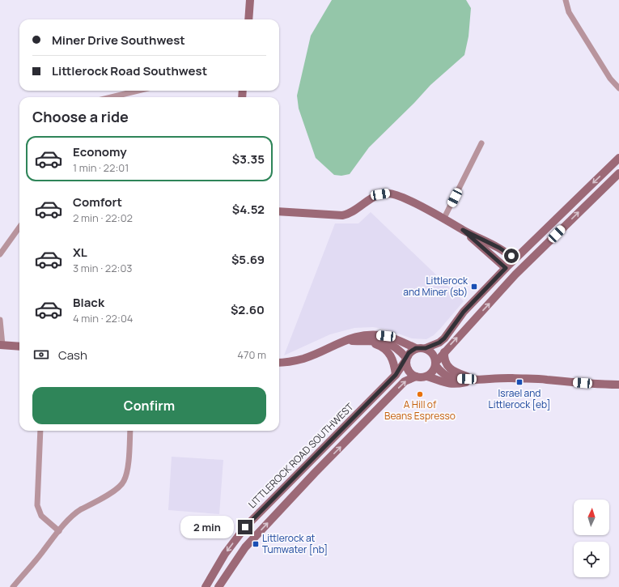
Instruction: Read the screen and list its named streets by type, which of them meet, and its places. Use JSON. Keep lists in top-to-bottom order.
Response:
{
  "streets": {
    "main road": ["LITTLEROCK ROAD SOUTHWEST"]
  },
  "places": {
    "transit": ["Littlerock and Miner (sb)", "Israel and Littlerock [eb]", "Littlerock at Tumwater [nb]"],
    "other": ["A Hill of Beans Espresso"]
  },
  "north": "top",
  "page": {
    "banner": ["Miner Drive Southwest", "Littlerock Road Southwest"],
    "heading": "Choose a ride",
    "list": [
      {
        "name": "Economy",
        "note": "1 min · 22:01",
        "value": "$3.35"
      },
      {
        "name": "Comfort",
        "note": "2 min · 22:02",
        "value": "$4.52"
      },
      {
        "name": "XL",
        "note": "3 min · 22:03",
        "value": "$5.69"
      },
      {
        "name": "Black",
        "note": "4 min · 22:04",
        "value": "$2.60"
      }
    ],
    "pay": ["Cash", "470 m"],
    "buttons": "Confirm",
    "bubble": "2 min"
  }
}
